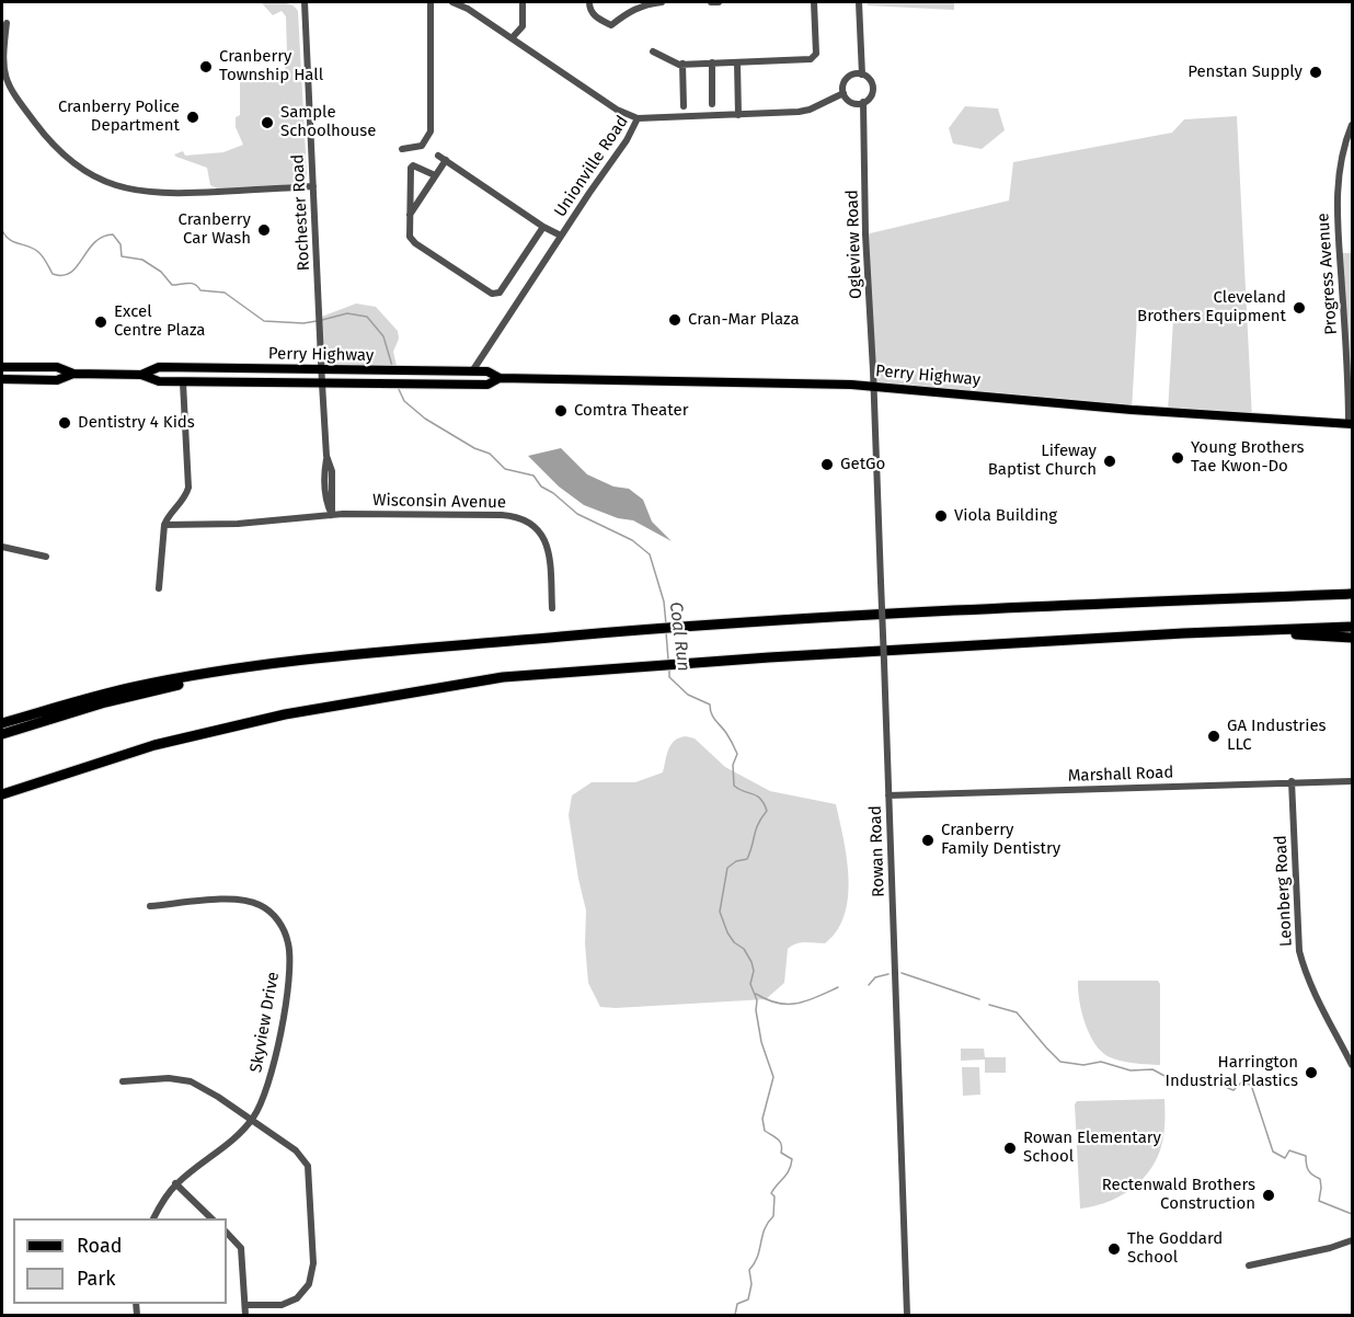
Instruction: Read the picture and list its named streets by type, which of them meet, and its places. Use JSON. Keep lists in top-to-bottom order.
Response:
{
  "streets": {
    "main road": ["Perry Highway"],
    "street": [
      "Unionville Road",
      "Rochester Road",
      "Ogleview Road",
      "Progress Avenue",
      "Wisconsin Avenue",
      "Marshall Road",
      "Rowan Road",
      "Leonberg Road",
      "Skyview Drive"
    ]
  },
  "crossings": [
    ["Unionville Road", "Ogleview Road"],
    ["Unionville Road", "Perry Highway"],
    ["Rochester Road", "Perry Highway"],
    ["Ogleview Road", "Perry Highway"],
    ["Ogleview Road", "Rowan Road"],
    ["Progress Avenue", "Perry Highway"],
    ["Perry Highway", "Rowan Road"],
    ["Marshall Road", "Rowan Road"],
    ["Marshall Road", "Leonberg Road"]
  ],
  "water": ["Coal Run"],
  "places": [
    "Cranberry Township Hall",
    "Penstan Supply",
    "Cranberry Police Department",
    "Sample Schoolhouse",
    "Cranberry Car Wash",
    "Cleveland Brothers Equipment",
    "Cran-Mar Plaza",
    "Excel Centre Plaza",
    "Comtra Theater",
    "Dentistry 4 Kids",
    "Young Brothers Tae Kwon-Do",
    "Lifeway Baptist Church",
    "GetGo",
    "Viola Building",
    "GA Industries LLC",
    "Cranberry Family Dentistry",
    "Harrington Industrial Plastics",
    "Rowan Elementary School",
    "Rectenwald Brothers Construction",
    "The Goddard School"
  ],
  "legend": ["Road", "Park"]
}
